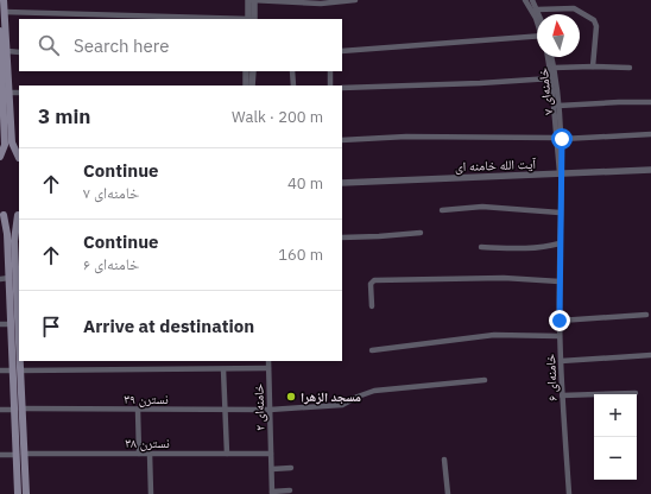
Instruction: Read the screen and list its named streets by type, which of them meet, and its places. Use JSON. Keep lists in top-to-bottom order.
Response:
{
  "streets": {
    "street": [
      "خامنه‌ای ۷",
      "آیت الله خامنه ای",
      "خامنه‌ای ۶",
      "نسترن ۳۹",
      "خامنه‌ای ۲",
      "نسترن ۳۸"
    ]
  },
  "crossings": [
    ["خامنه‌ای ۷", "آیت الله خامنه ای"],
    ["خامنه‌ای ۷", "خامنه‌ای ۶"],
    ["آیت الله خامنه ای", "خامنه‌ای ۶"],
    ["نسترن ۳۹", "خامنه‌ای ۲"],
    ["خامنه‌ای ۲", "نسترن ۳۸"]
  ],
  "places": ["مسجد الزهرا"],
  "north": "top",
  "page": {
    "search": "Search here",
    "heading": ["3 min", "Walk · 200 m"],
    "list": [
      ["Continue", "خامنه‌ای ۷", "40 m"],
      ["Continue", "خامنه‌ای ۶", "160 m"],
      "Arrive at destination"
    ],
    "map_buttons": ["+", "−"]
  }
}
